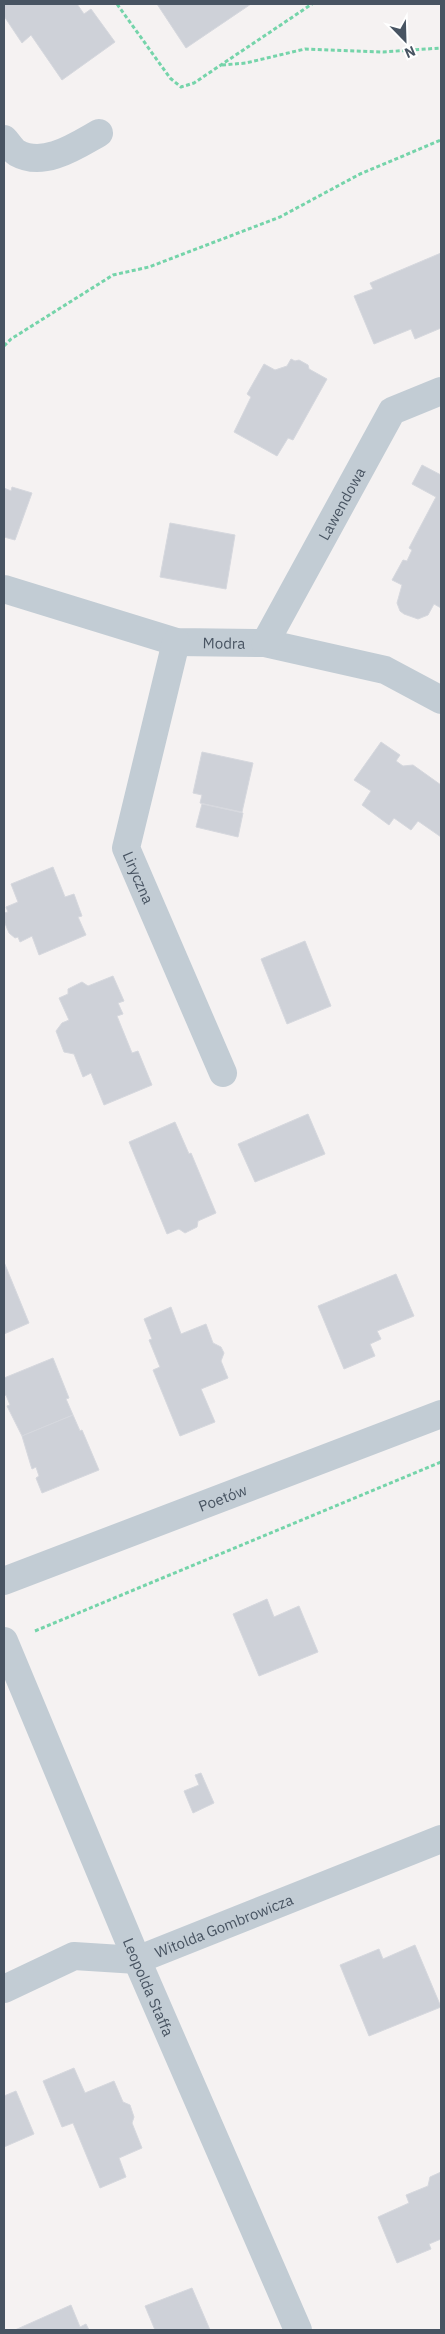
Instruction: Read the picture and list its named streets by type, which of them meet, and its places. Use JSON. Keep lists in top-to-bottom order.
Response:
{
  "streets": {
    "street": [
      "Lawendowa",
      "Modra",
      "Liryczna",
      "Poetów",
      "Witolda Gombrowicza",
      "Leopolda Staffa"
    ]
  },
  "crossings": [
    ["Lawendowa", "Modra"],
    ["Modra", "Liryczna"],
    ["Witolda Gombrowicza", "Leopolda Staffa"]
  ],
  "north": "bottom right"
}
